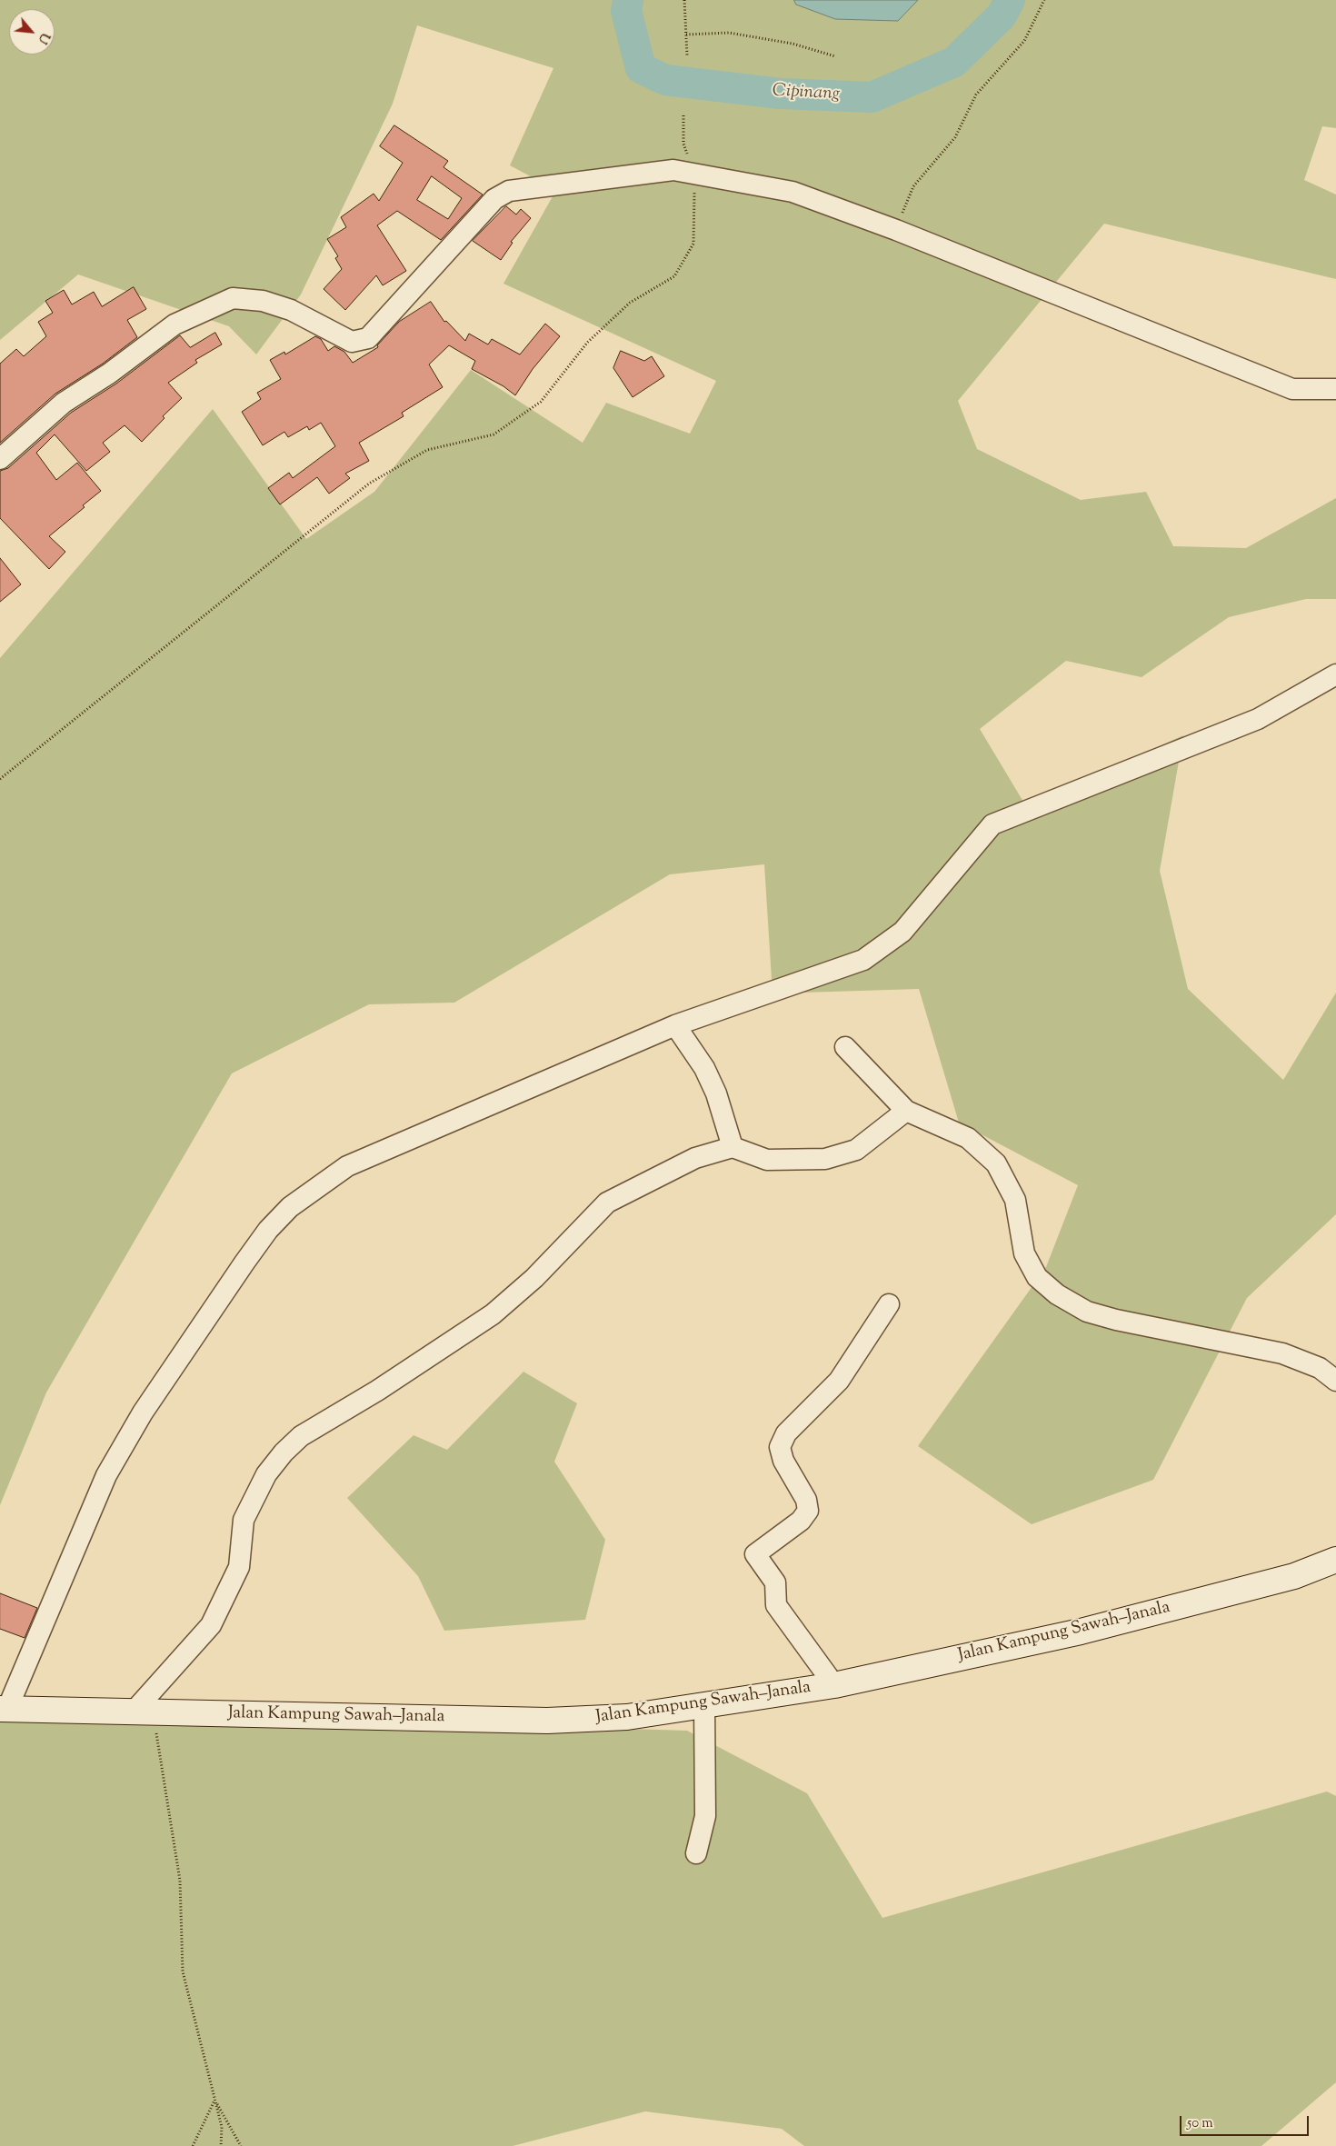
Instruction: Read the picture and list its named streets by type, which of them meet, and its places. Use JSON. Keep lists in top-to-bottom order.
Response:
{
  "streets": {
    "main road": ["Jalan Kampung Sawah–Janala"]
  },
  "water": ["Cipinang"],
  "scale_bar": "50 m",
  "north": "bottom right"
}
